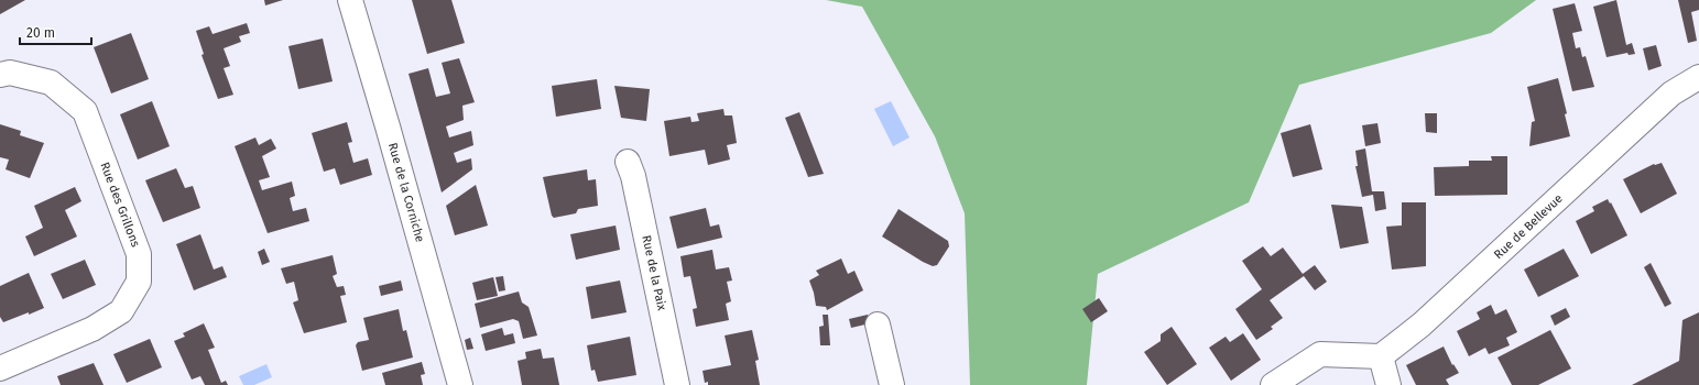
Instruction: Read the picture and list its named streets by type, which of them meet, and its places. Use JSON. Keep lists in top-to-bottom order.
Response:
{
  "streets": {
    "street": [
      "Rue de la Corniche",
      "Rue des Grillons",
      "Rue de Bellevue",
      "Rue de la Paix"
    ]
  },
  "scale_bar": "20 m"
}
